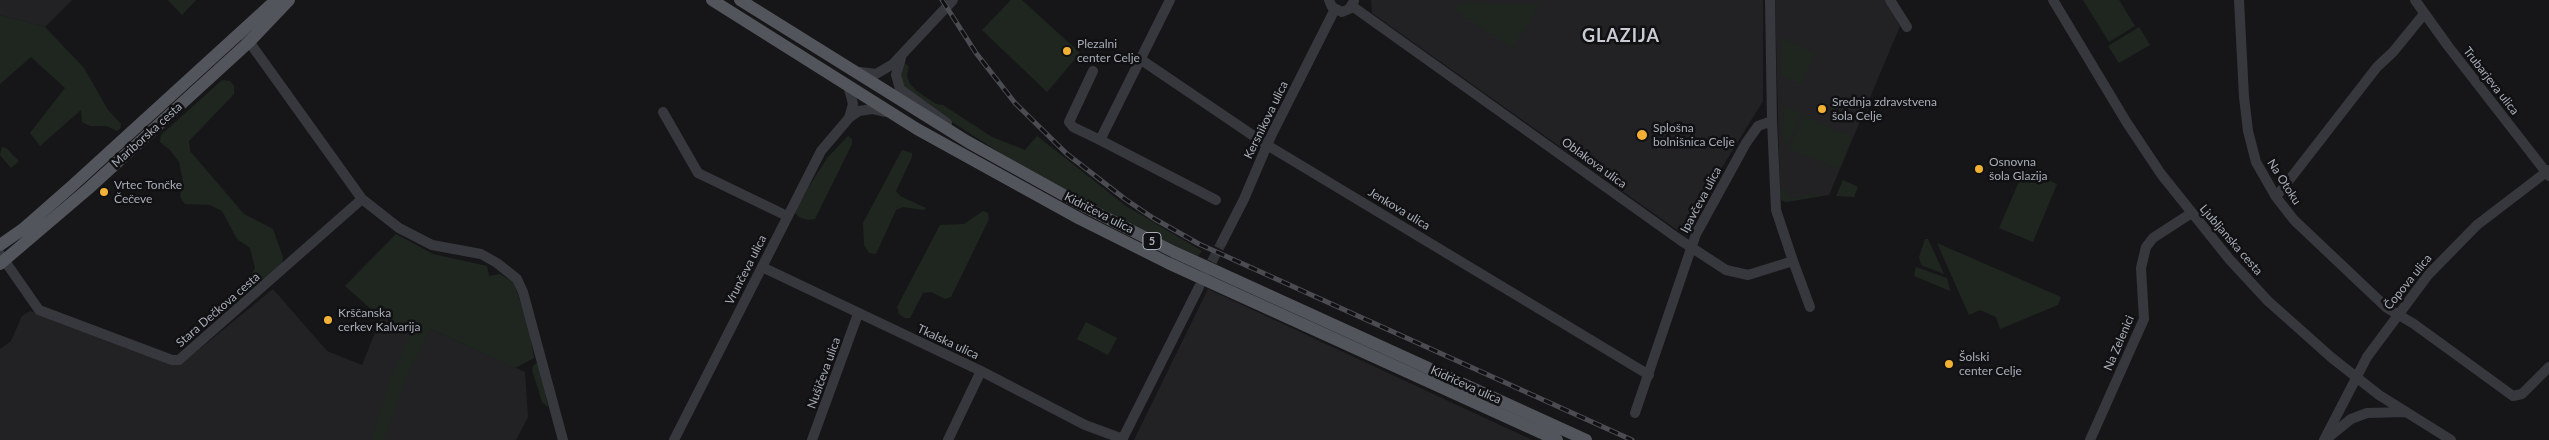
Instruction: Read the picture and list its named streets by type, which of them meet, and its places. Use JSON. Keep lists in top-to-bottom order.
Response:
{
  "streets": {
    "main road": ["Mariborska cesta", "Kidričeva ulica", "5"],
    "street": [
      "Trubarjeva ulica",
      "Kersnikova ulica",
      "Oblakova ulica",
      "Na Otoku",
      "Ipavčeva ulica",
      "Jenkova ulica",
      "Ljubljanska cesta",
      "Vrunčeva ulica",
      "Čopova ulica",
      "Stara Dečkova cesta",
      "Tkalska ulica",
      "Na Zelenici",
      "Nušičeva ulica"
    ]
  },
  "crossings": [
    ["Trubarjeva ulica", "Čopova ulica"],
    ["Kersnikova ulica", "Jenkova ulica"],
    ["Mariborska cesta", "Stara Dečkova cesta"],
    ["Oblakova ulica", "Ipavčeva ulica"],
    ["Na Otoku", "Čopova ulica"],
    ["Ipavčeva ulica", "Jenkova ulica"],
    ["Kidričeva ulica", "Vrunčeva ulica"],
    ["Ljubljanska cesta", "Čopova ulica"],
    ["Ljubljanska cesta", "Na Zelenici"],
    ["Vrunčeva ulica", "Tkalska ulica"],
    ["Tkalska ulica", "Nušičeva ulica"]
  ],
  "districts": ["GLAZIJA"],
  "places": [
    "Plezalni center Celje",
    "Srednja zdravstvena šola Celje",
    "Splošna bolnišnica Celje",
    "Osnovna šola Glazija",
    "Vrtec Tončke Čečeve",
    "Krščanska cerkev Kalvarija",
    "Šolski center Celje"
  ]
}
